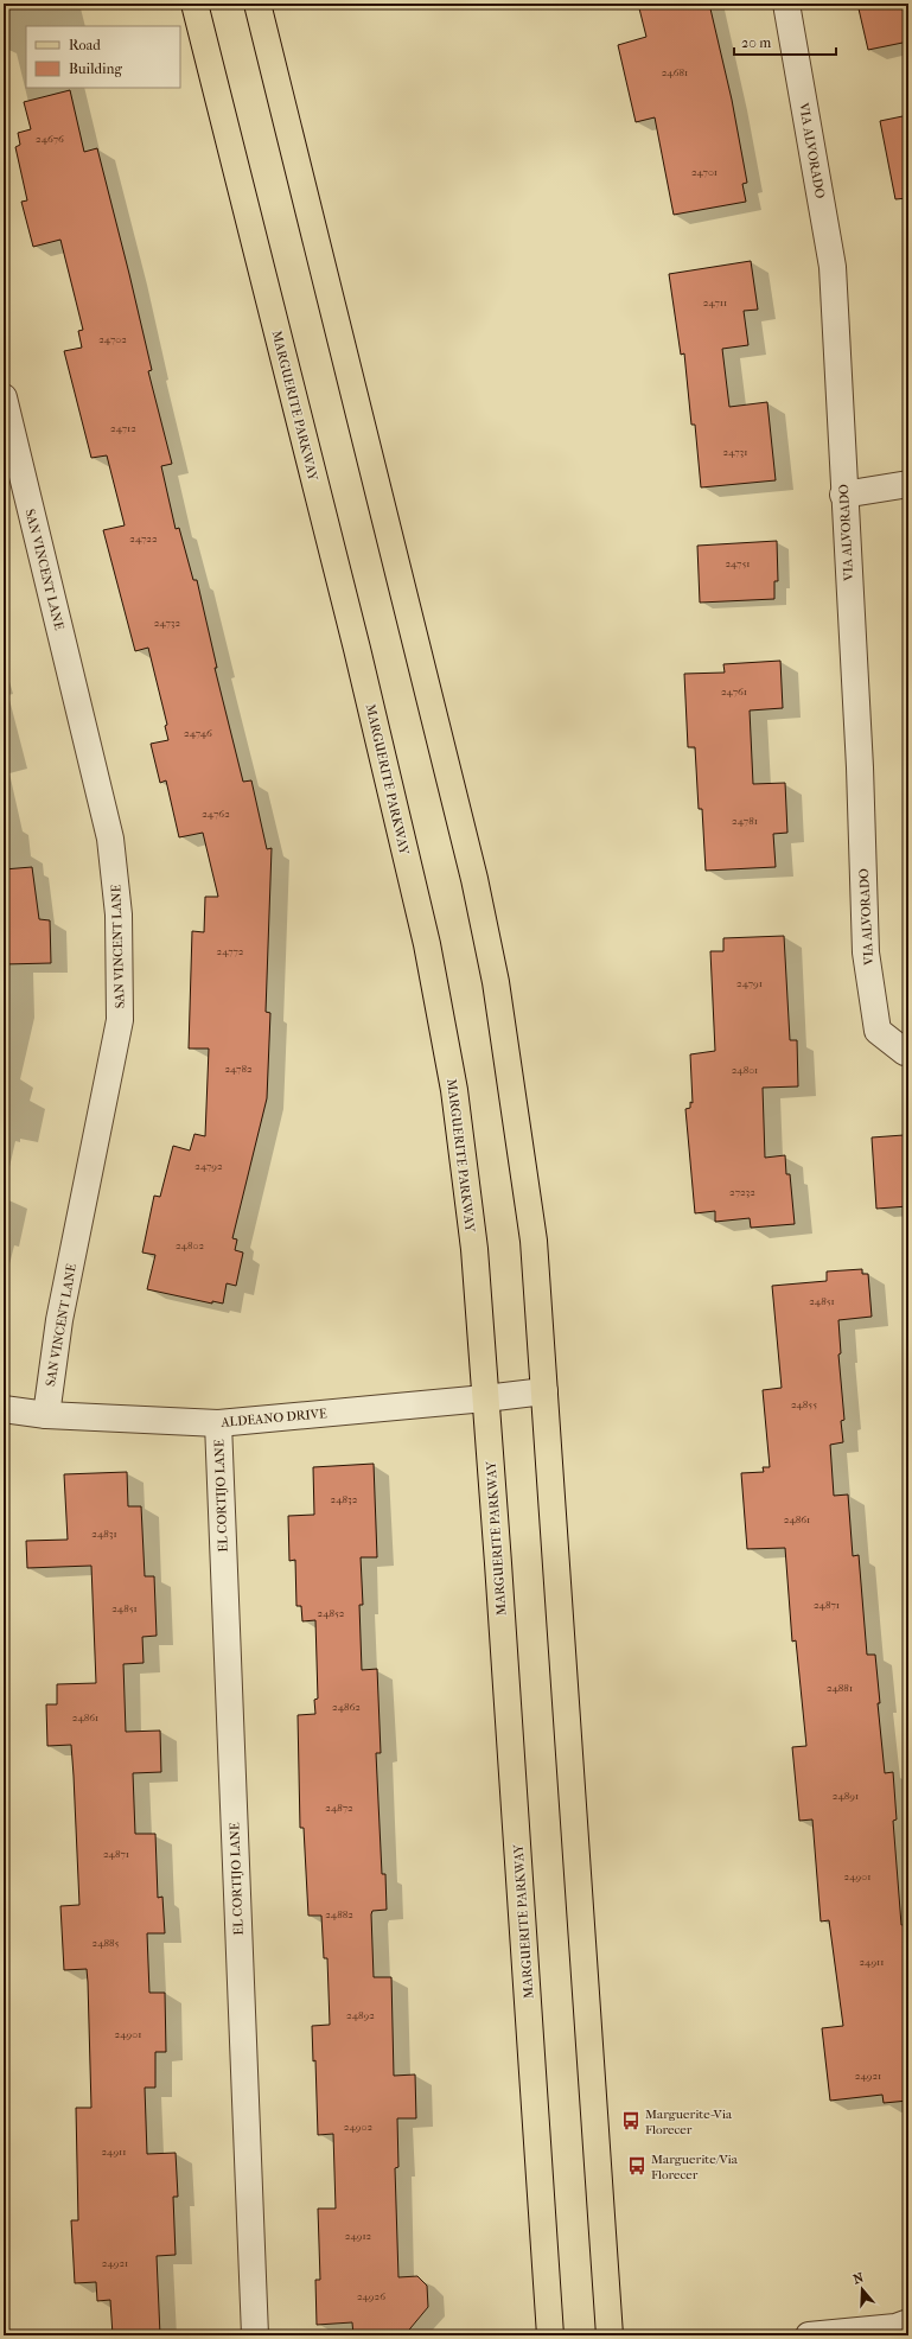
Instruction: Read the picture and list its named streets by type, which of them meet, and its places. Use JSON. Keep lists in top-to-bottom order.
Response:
{
  "streets": {
    "main road": ["MARGUERITE PARKWAY"],
    "street": [
      "VIA ALVORADO",
      "SAN VINCENT LANE",
      "ALDEANO DRIVE",
      "EL CORTIJO LANE"
    ]
  },
  "crossings": [
    ["MARGUERITE PARKWAY", "ALDEANO DRIVE"],
    ["SAN VINCENT LANE", "ALDEANO DRIVE"],
    ["ALDEANO DRIVE", "EL CORTIJO LANE"]
  ],
  "places": {
    "bus stop": ["Marguerite-Via Florecer", "Marguerite/Via Florecer"]
  },
  "house_numbers": [
    "24681",
    "24676",
    "24701",
    "24711",
    "24702",
    "24712",
    "24731",
    "24722",
    "24751",
    "24732",
    "24761",
    "24746",
    "24762",
    "24781",
    "24772",
    "24791",
    "24782",
    "24801",
    "24792",
    "27232",
    "24802",
    "24851",
    "24855",
    "24832",
    "24861",
    "24831",
    "24871",
    "24851",
    "24852",
    "24881",
    "24862",
    "24861",
    "24891",
    "24872",
    "24871",
    "24901",
    "24882",
    "24885",
    "24911",
    "24892",
    "24901",
    "24921",
    "24902",
    "24911",
    "24912",
    "24921",
    "24926"
  ],
  "legend": ["Road", "Building"],
  "scale_bar": "20 m",
  "north": "top"
}
